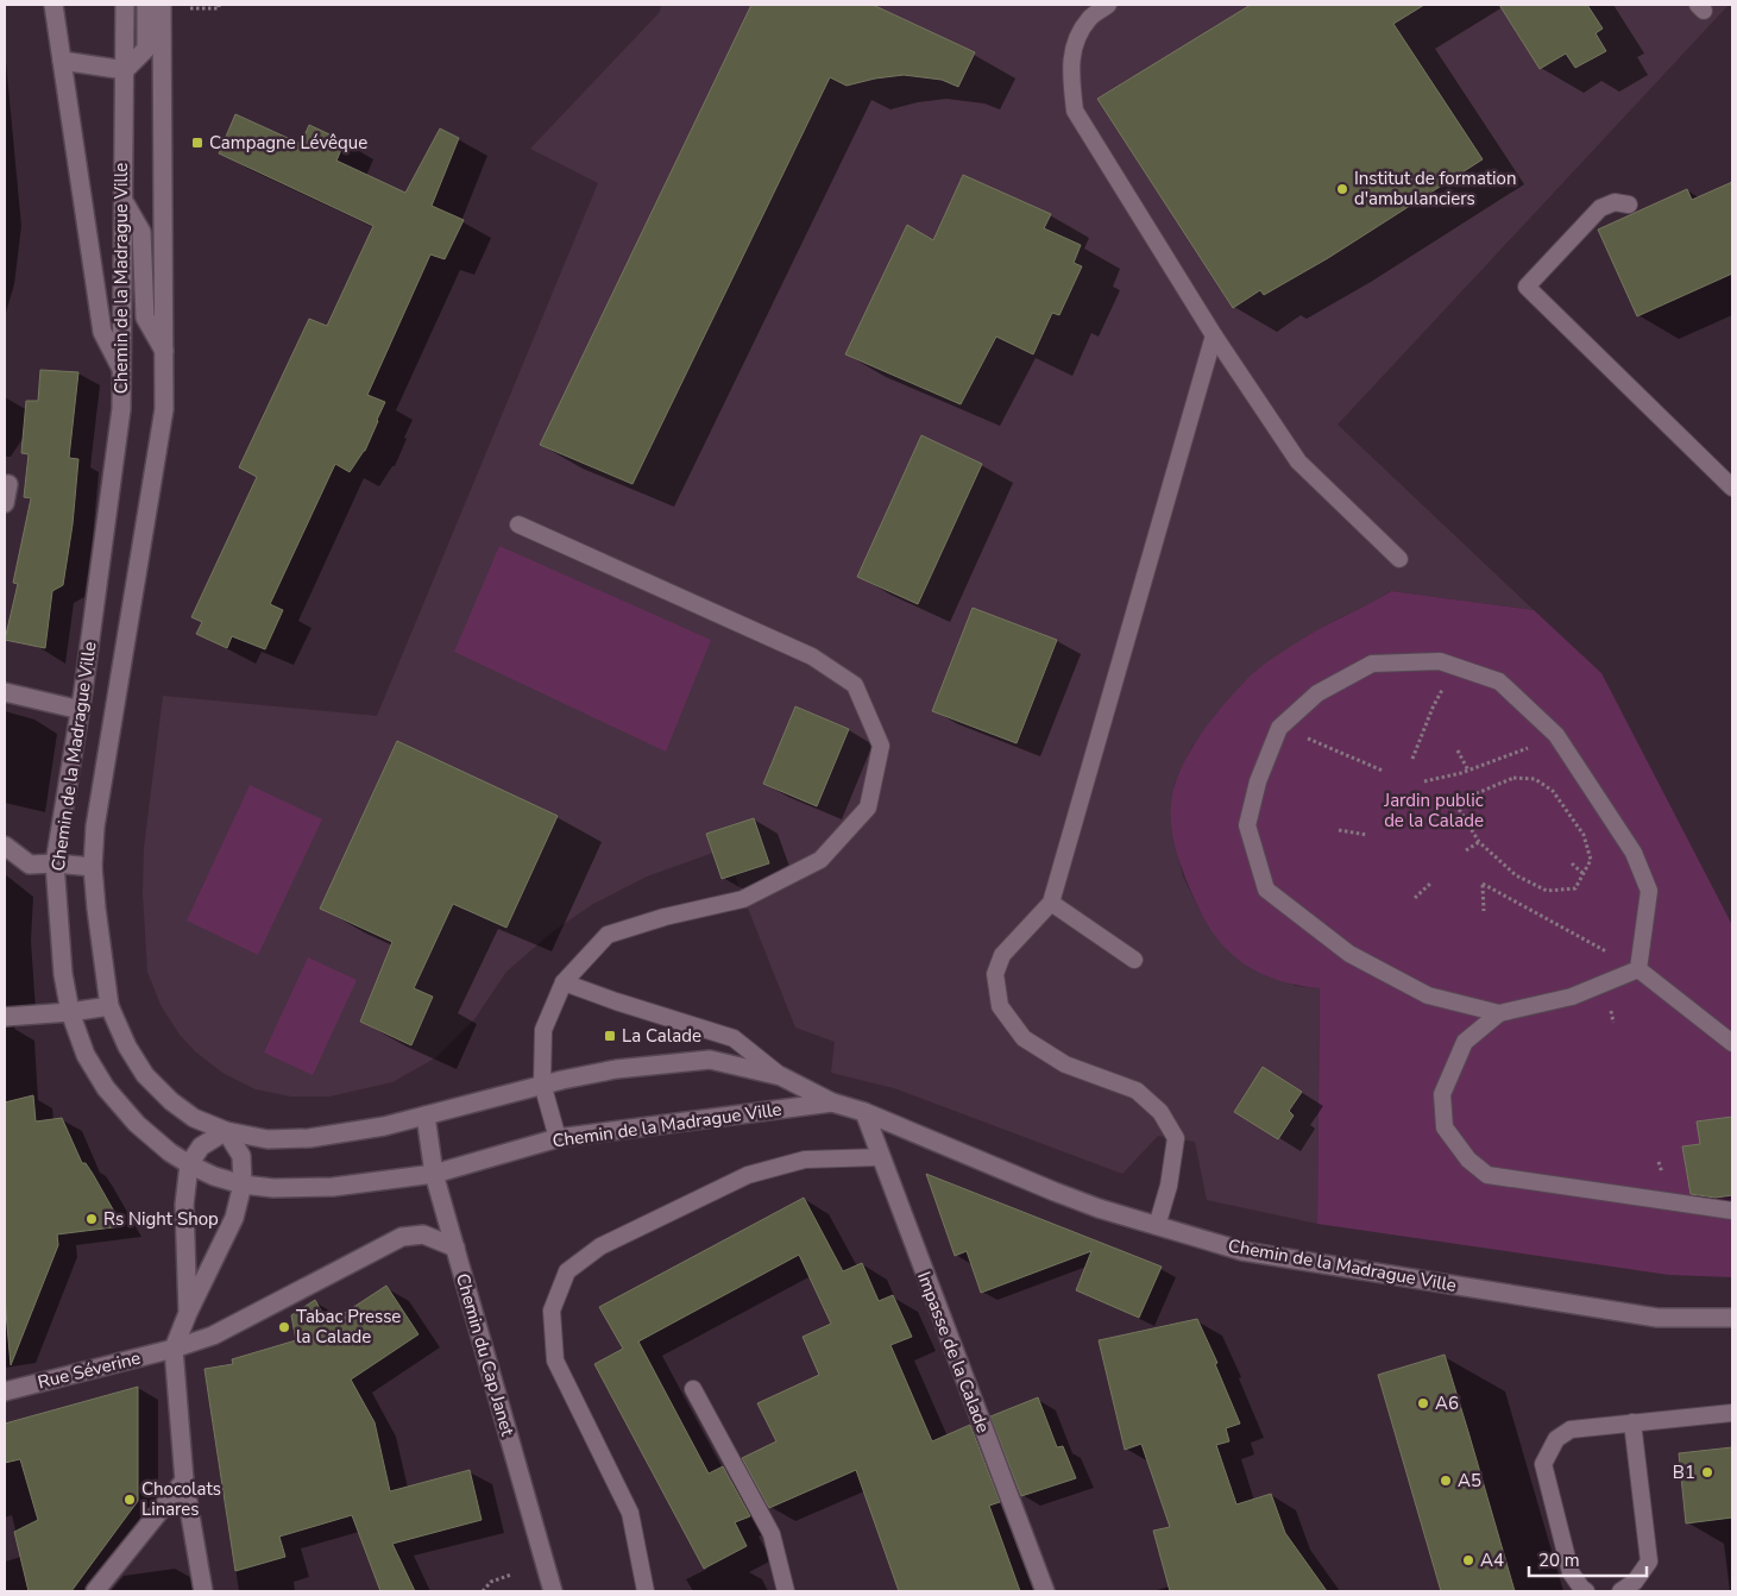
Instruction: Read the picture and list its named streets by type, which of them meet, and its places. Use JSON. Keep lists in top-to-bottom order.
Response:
{
  "streets": {
    "street": [
      "Chemin de la Madrague Ville",
      "Impasse de la Calade",
      "Chemin du Cap Janet",
      "Rue Séverine"
    ]
  },
  "crossings": [
    ["Chemin de la Madrague Ville", "Impasse de la Calade"],
    ["Chemin de la Madrague Ville", "Chemin du Cap Janet"]
  ],
  "parks": ["Jardin public de la Calade"],
  "places": {
    "transit": ["Campagne Lévêque", "La Calade"],
    "other": [
      "Institut de formation d'ambulanciers",
      "Rs Night Shop",
      "Tabac Presse la Calade",
      "A6",
      "B1",
      "A5",
      "Chocolats Linares",
      "A4"
    ]
  },
  "scale_bar": "20 m"
}
